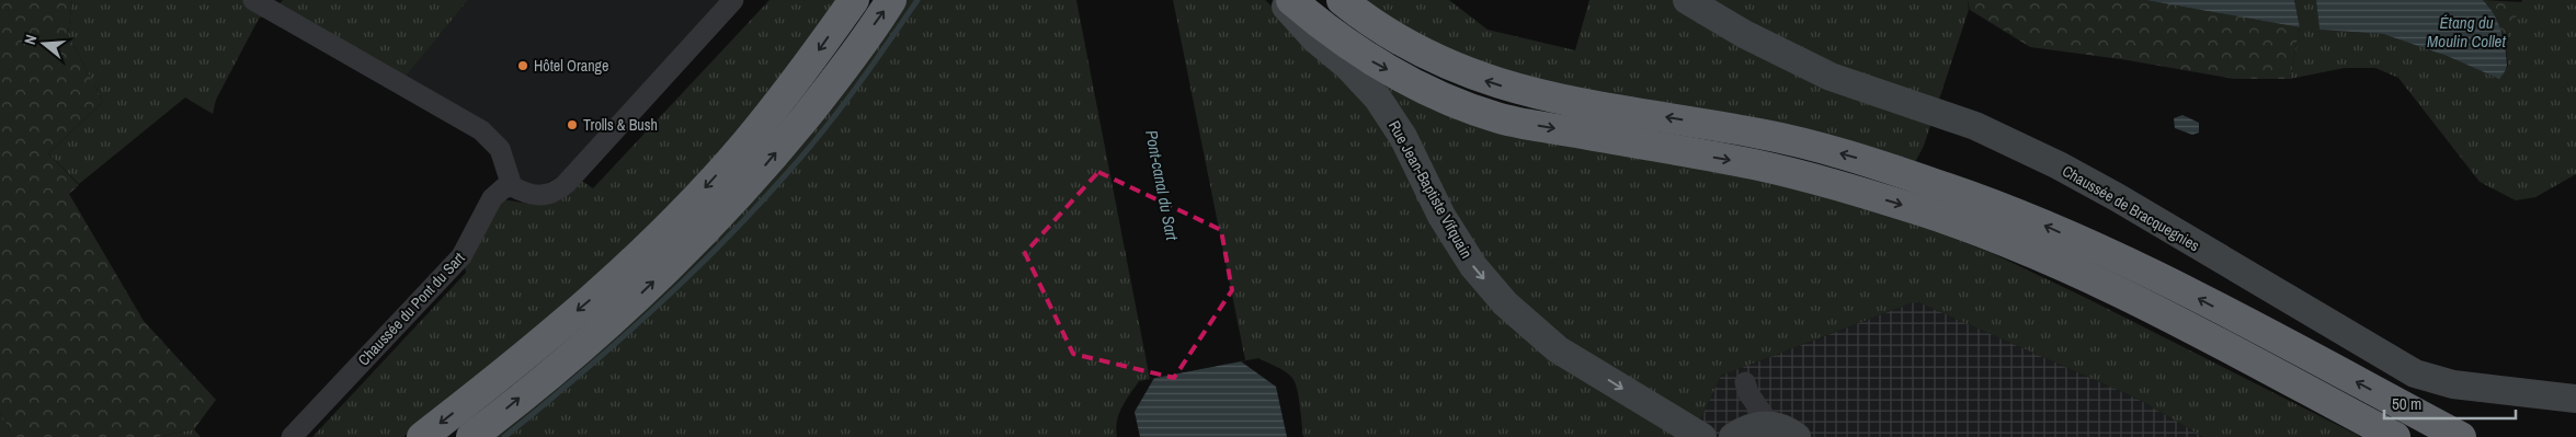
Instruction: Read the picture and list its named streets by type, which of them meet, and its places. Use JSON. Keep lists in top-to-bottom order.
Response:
{
  "streets": {
    "street": ["Rue Jean-Baptiste Vifquain", "Chaussée de Bracquegnies", "Chaussée du Pont du Sart"]
  },
  "one_way": ["Rue Jean-Baptiste Vifquain"],
  "water": ["Étang du Moulin Collet", "Pont-canal du Sart"],
  "places": ["Hôtel Orange", "Trolls & Bush"],
  "scale_bar": "50 m",
  "north": "left"
}
